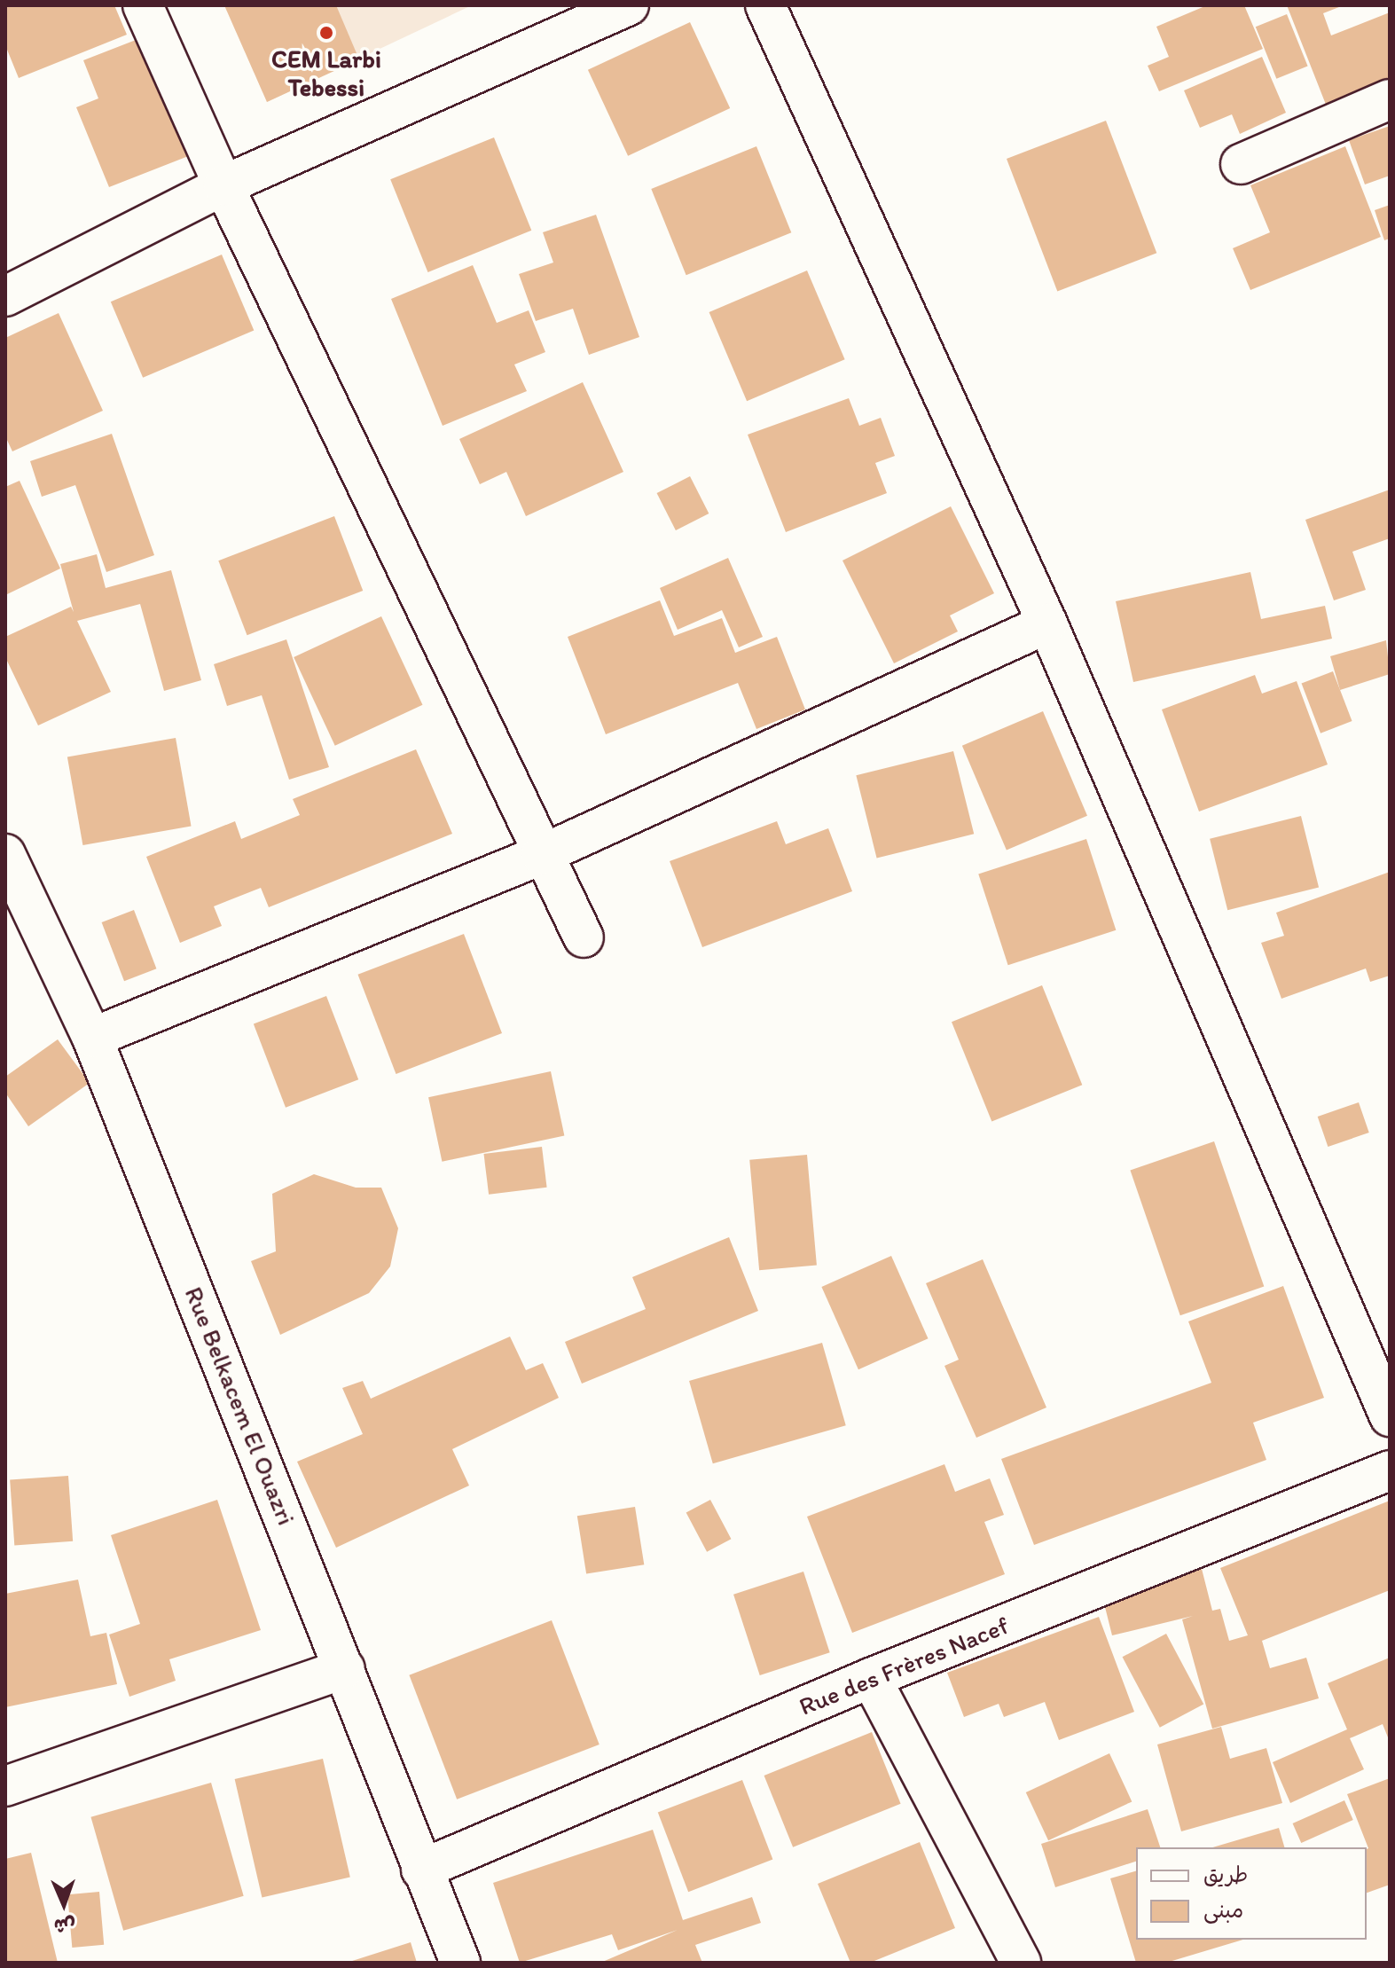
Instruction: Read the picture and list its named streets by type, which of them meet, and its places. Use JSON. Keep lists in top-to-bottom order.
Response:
{
  "streets": {
    "street": ["Rue Belkacem El Ouazri", "Rue des Frères Nacef"]
  },
  "crossings": [
    ["Rue Belkacem El Ouazri", "Rue des Frères Nacef"]
  ],
  "places": ["CEM Larbi Tebessi"],
  "legend": ["طريق", "مبنى"],
  "north": "bottom"
}
